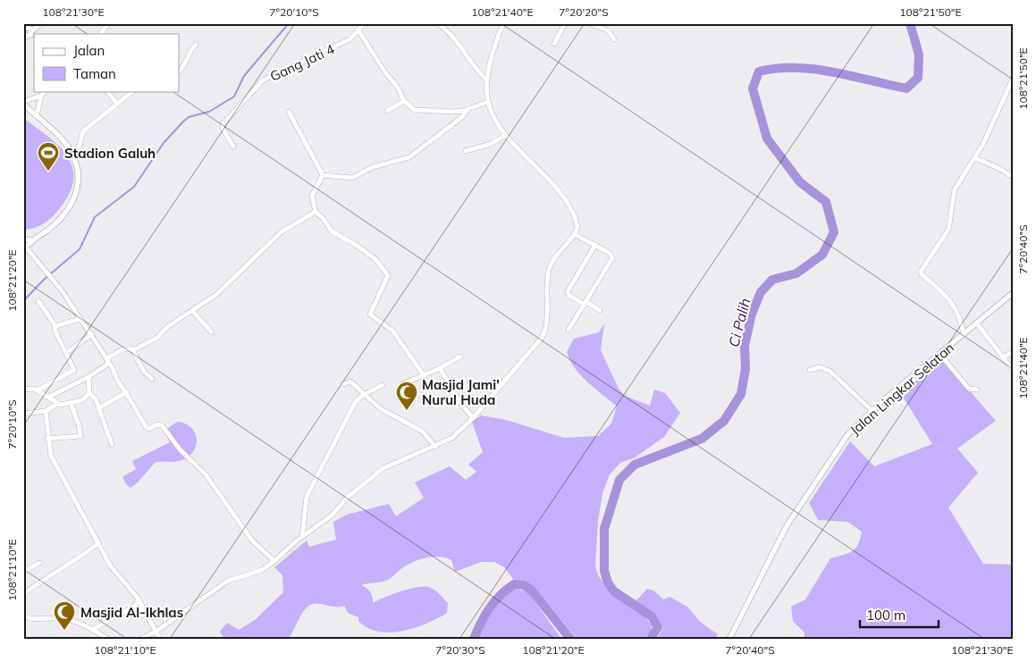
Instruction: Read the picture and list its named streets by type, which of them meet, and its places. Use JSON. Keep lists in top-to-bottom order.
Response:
{
  "streets": {
    "street": ["Gang Jati 4", "Jalan Lingkar Selatan"]
  },
  "water": ["Ci Palih"],
  "places": {
    "sports": ["Stadion Galuh"],
    "mosque": ["Masjid Jami' Nurul Huda", "Masjid Al-Ikhlas"]
  },
  "legend": ["Jalan", "Taman"],
  "scale_bar": "100 m",
  "coordinates": [
    "108°21'30\"E",
    "7°20'10\"S",
    "108°21'40\"E",
    "7°20'20\"S",
    "108°21'50\"E",
    "7°20'40\"S",
    "108°21'20\"E",
    "108°21'10\"E",
    "7°20'30\"S"
  ]
}
